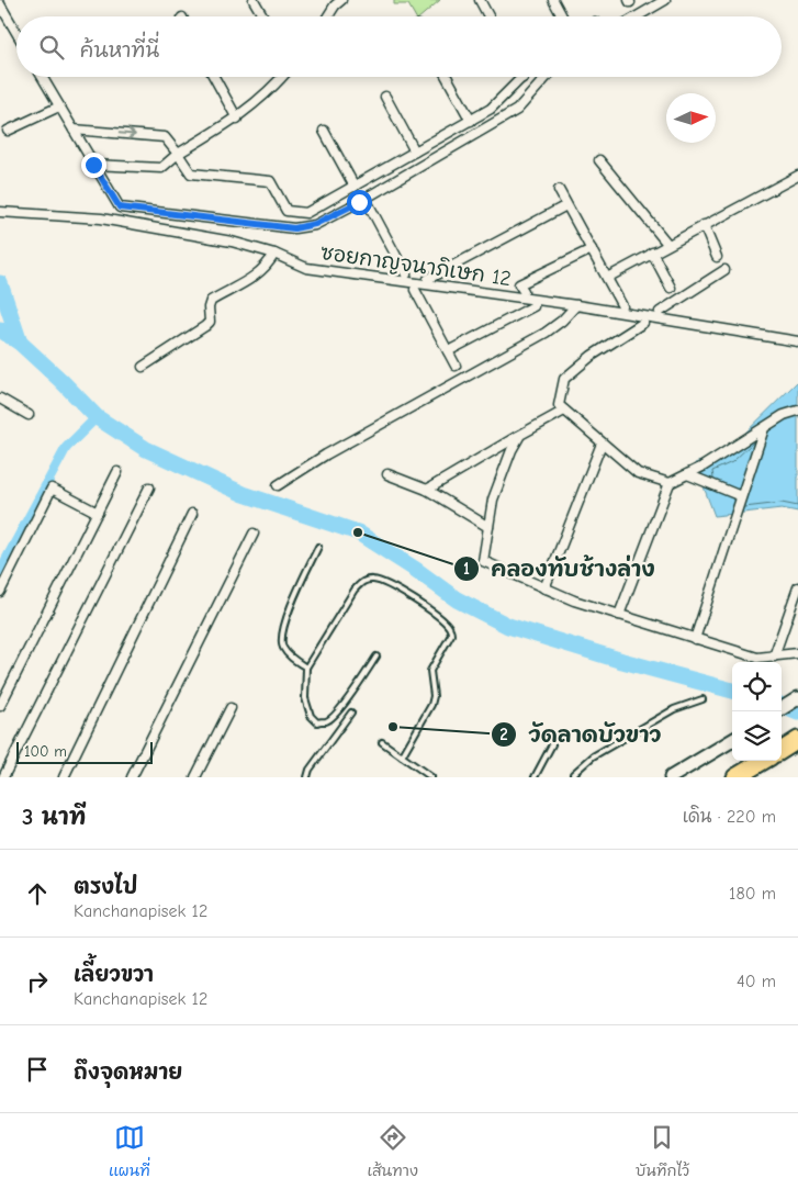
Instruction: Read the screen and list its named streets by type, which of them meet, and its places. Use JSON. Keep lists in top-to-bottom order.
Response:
{
  "streets": {
    "street": ["ซอยกาญจนาภิเษก 12"]
  },
  "places": ["คลองทับช้างล่าง", "วัดลาดบัวขาว"],
  "scale_bar": "100 m",
  "north": "right",
  "page": {
    "search": "ค้นหาที่นี่",
    "scale": "100 m",
    "heading": ["3 นาที", "เดิน · 220 m"],
    "list": [
      ["ตรงไป", "Kanchanapisek 12", "180 m"],
      ["เลี้ยวขวา", "Kanchanapisek 12", "40 m"],
      "ถึงจุดหมาย"
    ],
    "nav": ["แผนที่", "เส้นทาง", "บันทึกไว้"]
  }
}
